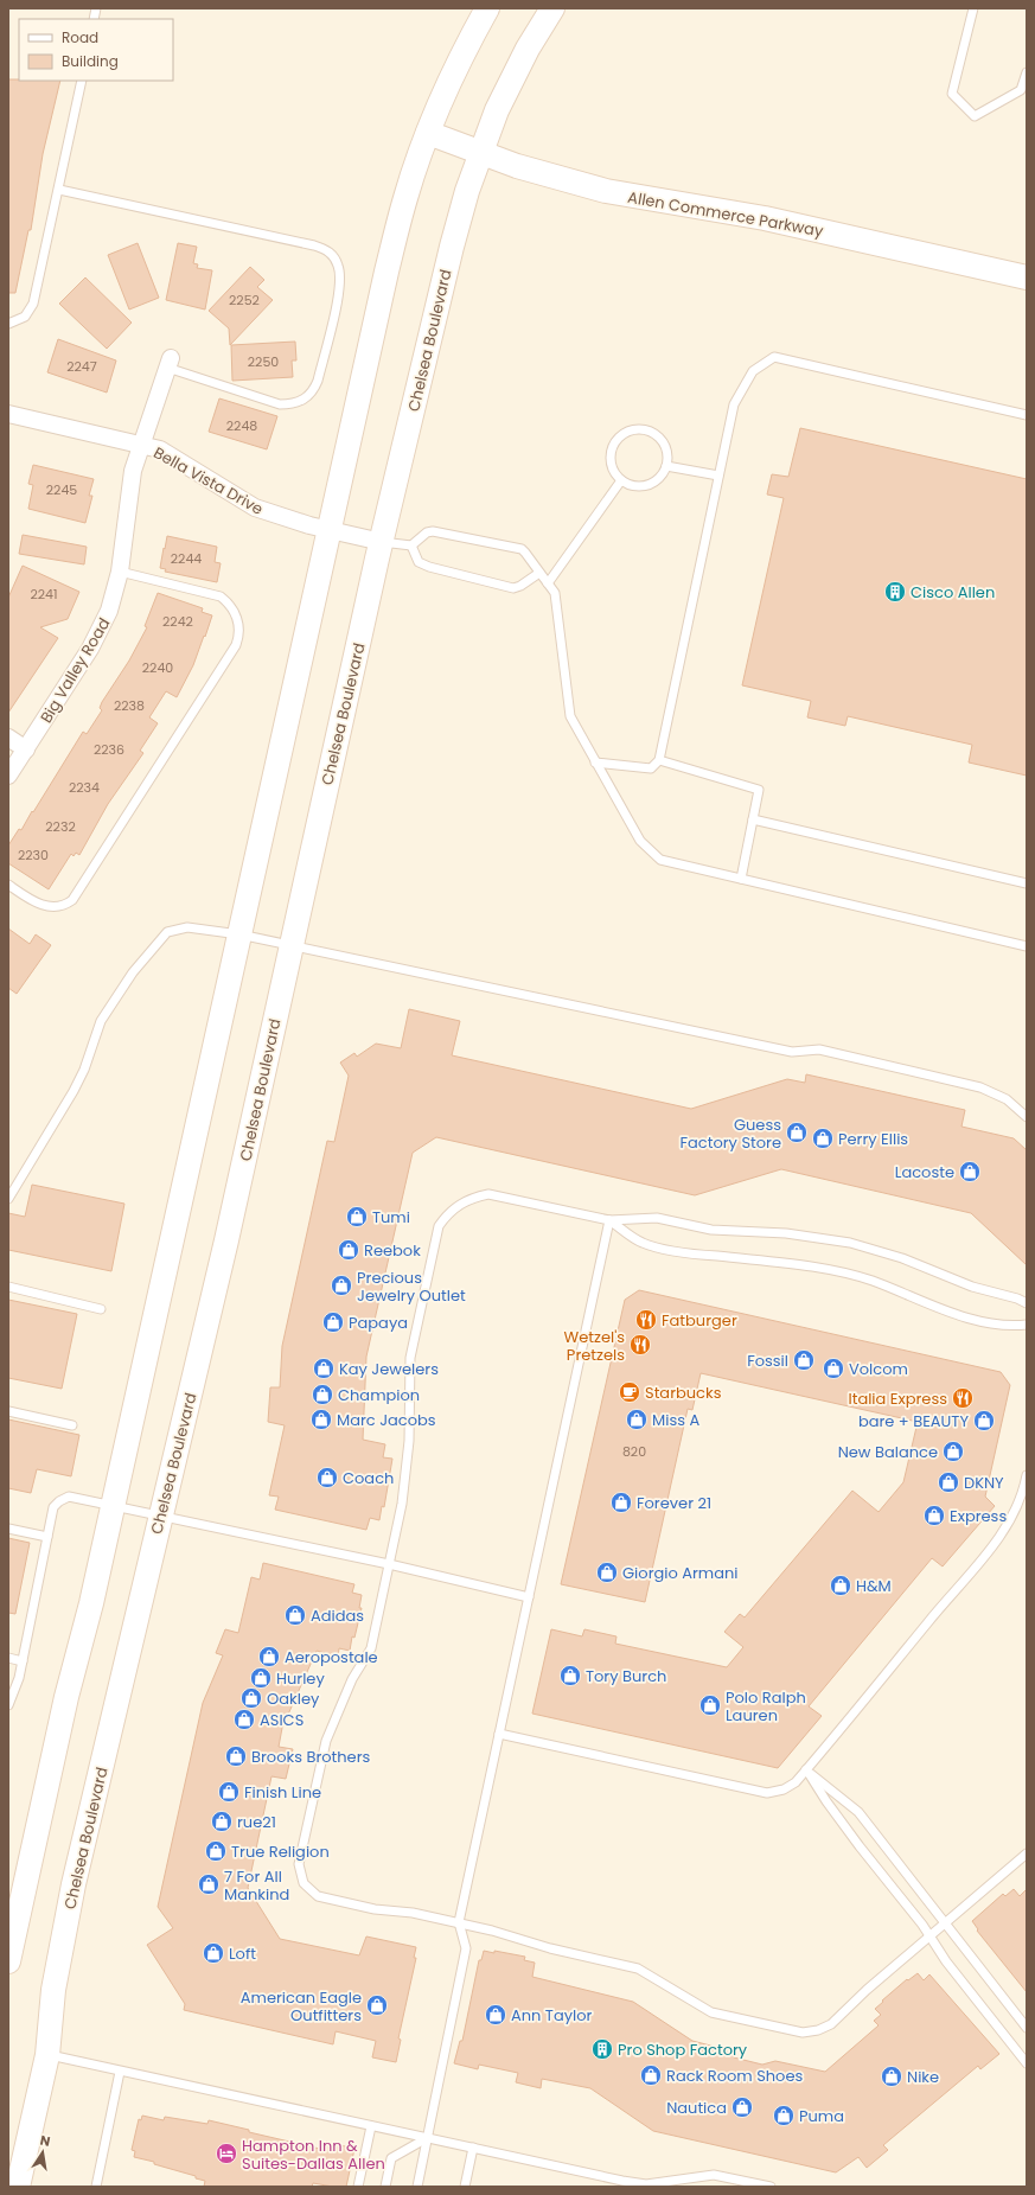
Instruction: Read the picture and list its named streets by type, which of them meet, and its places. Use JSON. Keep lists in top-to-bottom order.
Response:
{
  "streets": {
    "main road": ["Allen Commerce Parkway", "Chelsea Boulevard"],
    "street": ["Bella Vista Drive", "Big Valley Road"]
  },
  "crossings": [
    ["Allen Commerce Parkway", "Chelsea Boulevard"],
    ["Chelsea Boulevard", "Bella Vista Drive"],
    ["Bella Vista Drive", "Big Valley Road"]
  ],
  "places": {
    "building": ["Cisco Allen", "Pro Shop Factory"],
    "shop": [
      "Guess Factory Store",
      "Perry Ellis",
      "Lacoste",
      "Tumi",
      "Reebok",
      "Precious Jewelry Outlet",
      "Papaya",
      "Fossil",
      "Kay Jewelers",
      "Volcom",
      "Champion",
      "Marc Jacobs",
      "Miss A",
      "bare + BEAUTY",
      "New Balance",
      "Coach",
      "DKNY",
      "Forever 21",
      "Express",
      "Giorgio Armani",
      "H&M",
      "Adidas",
      "Aeropostale",
      "Tory Burch",
      "Hurley",
      "Oakley",
      "Polo Ralph Lauren",
      "ASICS",
      "Brooks Brothers",
      "Finish Line",
      "rue21",
      "True Religion",
      "7 For All Mankind",
      "Loft",
      "American Eagle Outfitters",
      "Ann Taylor",
      "Rack Room Shoes",
      "Nike",
      "Nautica",
      "Puma"
    ],
    "restaurant": ["Fatburger", "Wetzel's Pretzels", "Italia Express"],
    "cafe": ["Starbucks"],
    "hotel": ["Hampton Inn & Suites-Dallas Allen"]
  },
  "house_numbers": [
    "2252",
    "2250",
    "2247",
    "2248",
    "2245",
    "2244",
    "2241",
    "2242",
    "2240",
    "2238",
    "2236",
    "2234",
    "2232",
    "2230",
    "820"
  ],
  "legend": ["Road", "Building"],
  "north": "top"
}
